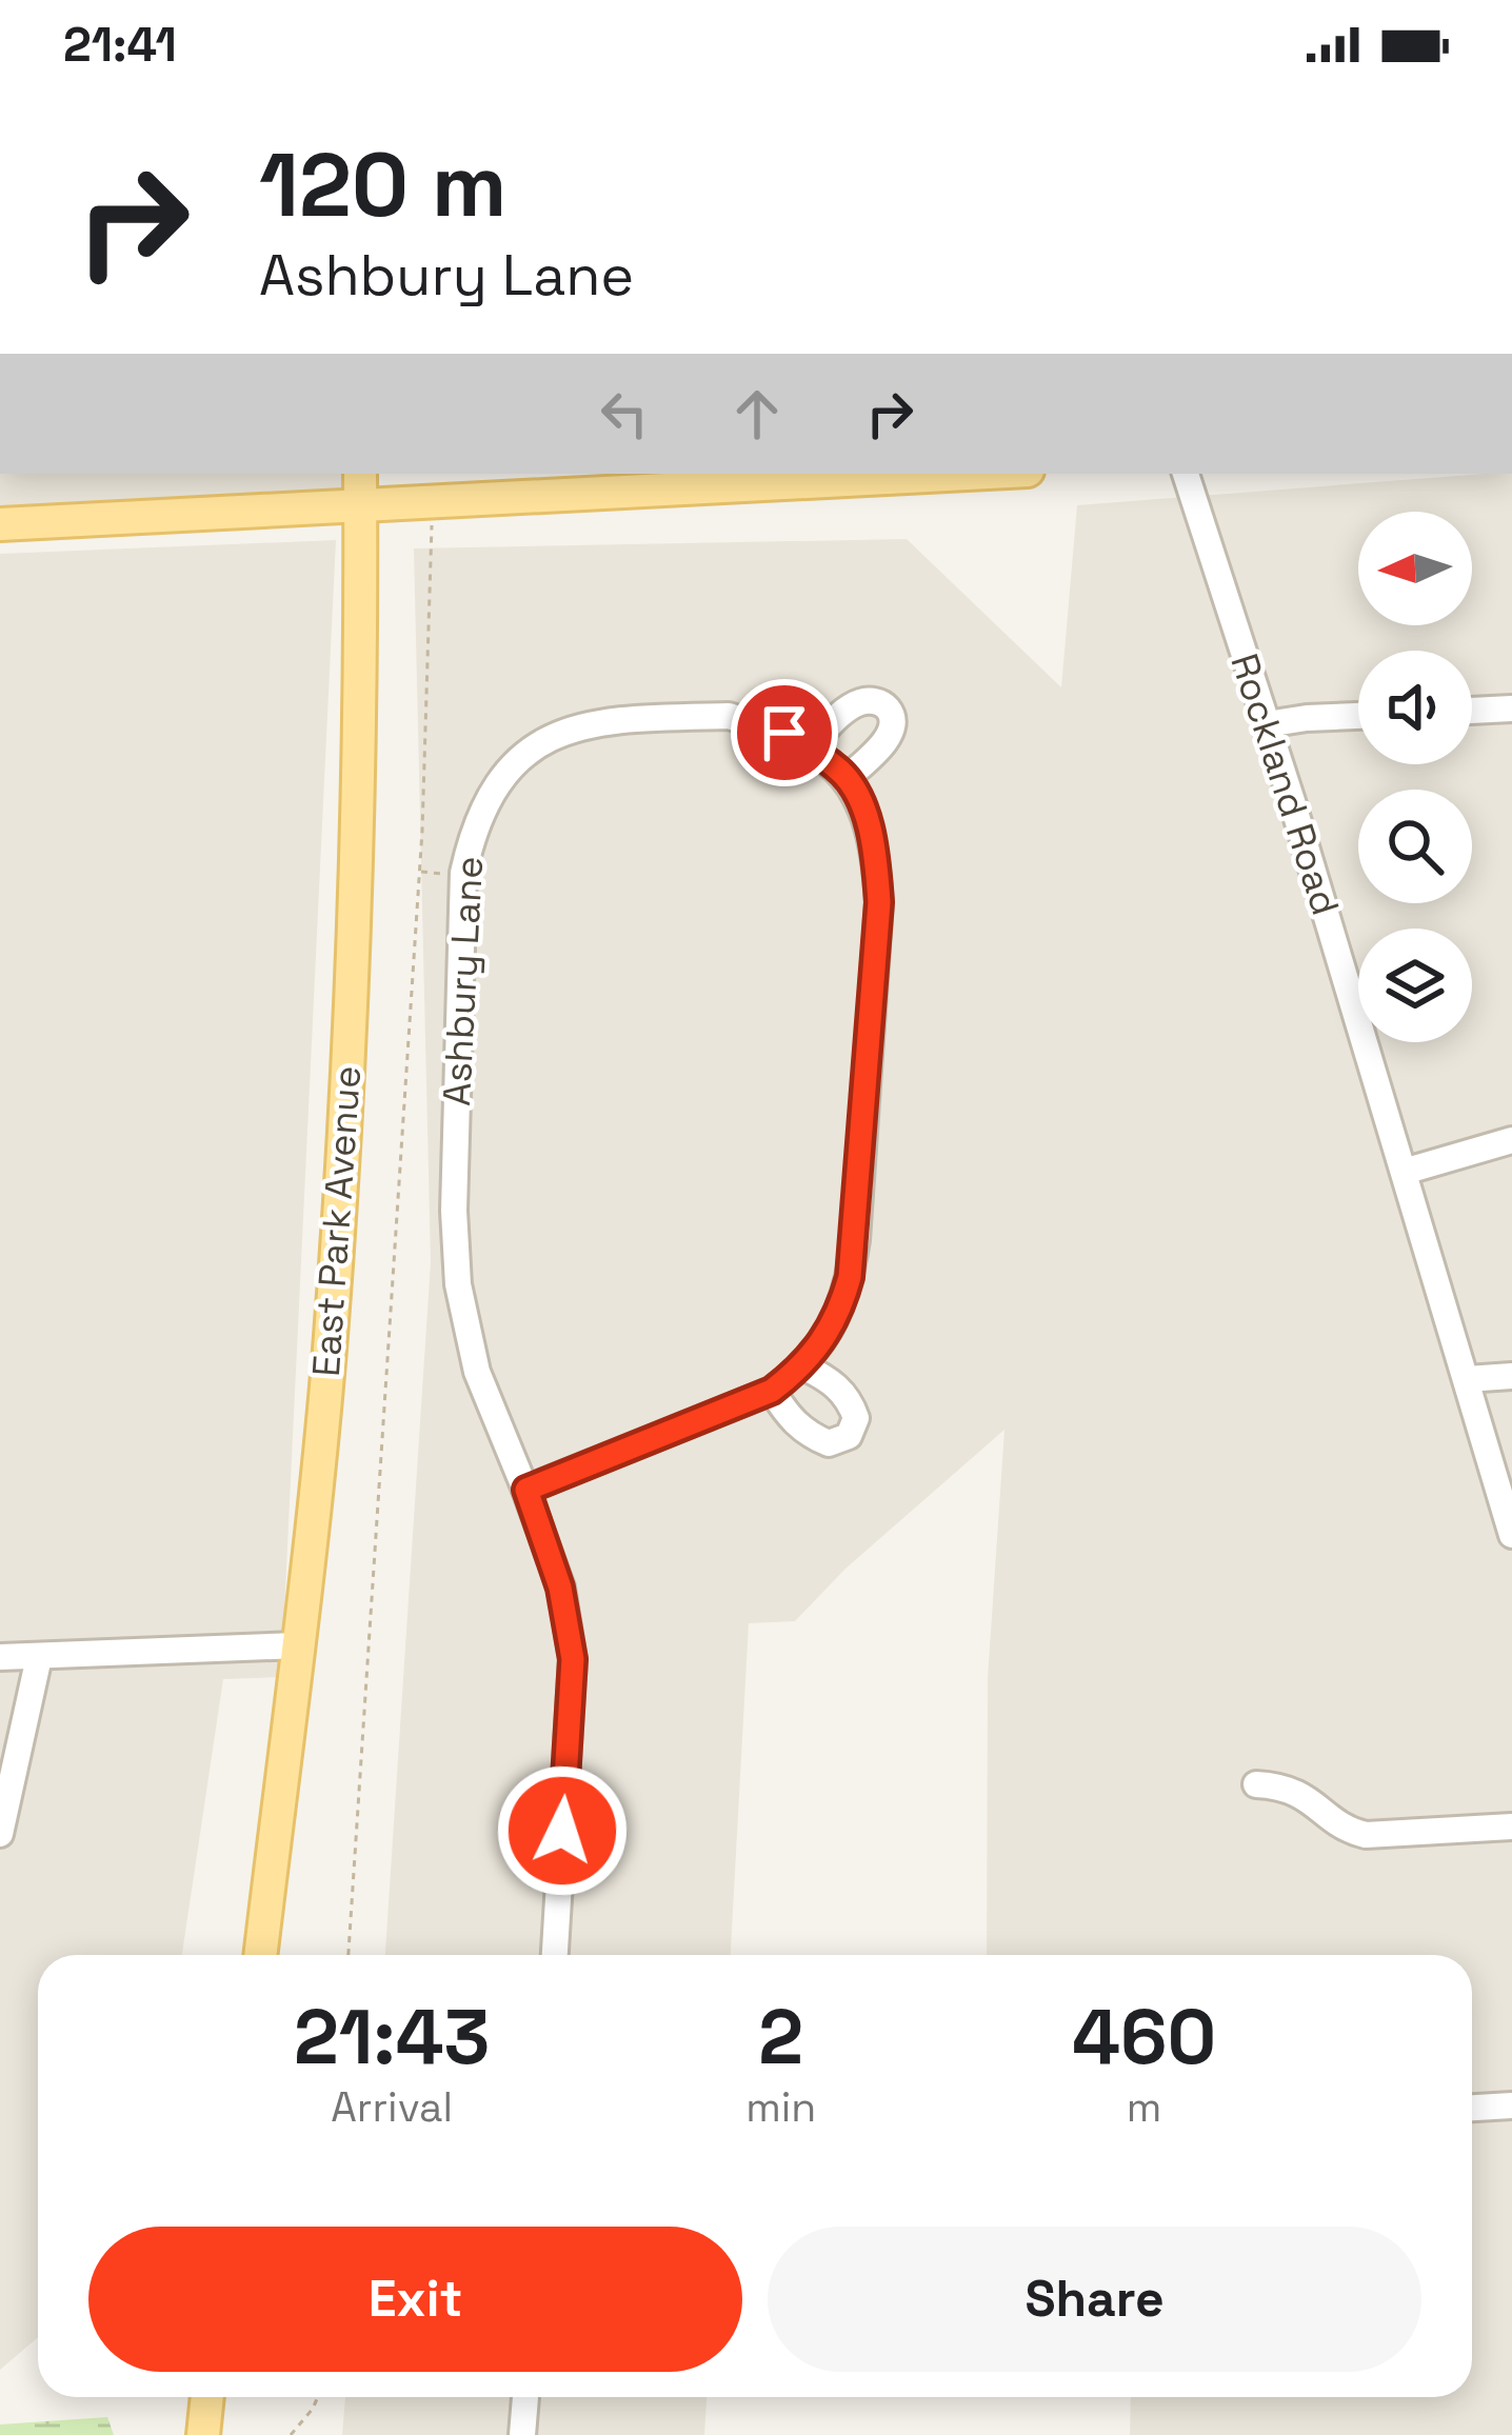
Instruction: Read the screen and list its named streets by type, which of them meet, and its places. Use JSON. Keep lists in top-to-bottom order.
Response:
{
  "streets": {
    "main road": ["East Park Avenue"],
    "street": ["Rockland Road", "Ashbury Lane"]
  },
  "north": "left",
  "page": {
    "status": "21:41",
    "turn": ["120 m", "Ashbury Lane"],
    "eta": [
      "21:43",
      "Arrival",
      "2",
      "min",
      "460",
      "m"
    ],
    "buttons": ["Exit", "Share"]
  }
}
